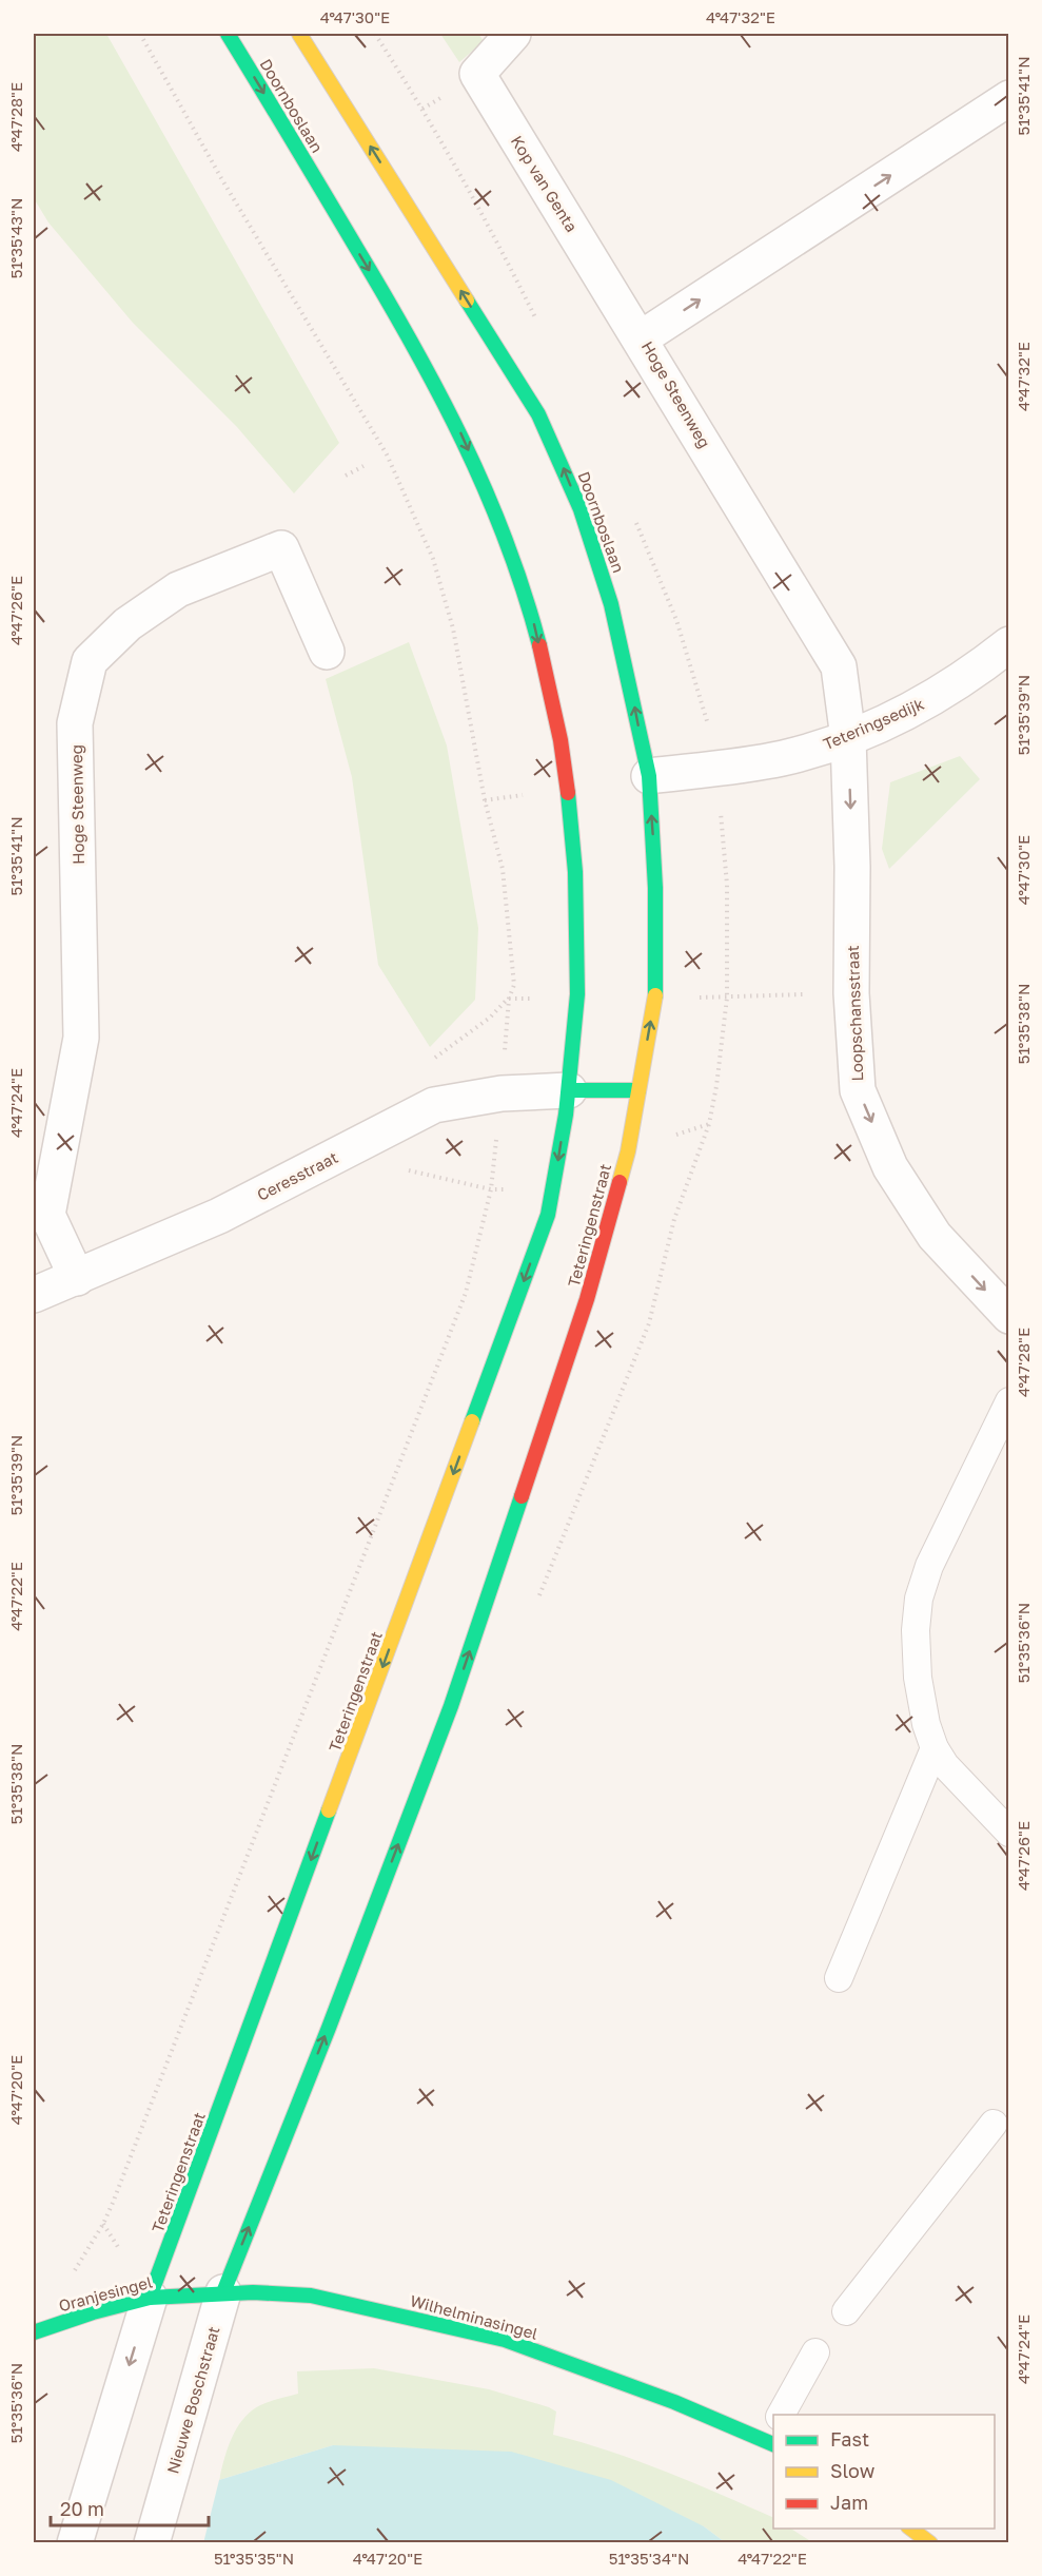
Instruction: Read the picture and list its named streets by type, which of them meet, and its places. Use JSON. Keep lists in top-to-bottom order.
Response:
{
  "streets": {
    "main road": [
      "Doornboslaan",
      "Teteringenstraat",
      "Oranjesingel",
      "Wilhelminasingel"
    ],
    "street": [
      "Kop van Genta",
      "Hoge Steenweg",
      "Teteringsedijk",
      "Loopschansstraat",
      "Ceresstraat",
      "Nieuwe Boschstraat"
    ]
  },
  "crossings": [
    ["Doornboslaan", "Teteringsedijk"],
    ["Doornboslaan", "Ceresstraat"],
    ["Doornboslaan", "Teteringenstraat"],
    ["Kop van Genta", "Hoge Steenweg"],
    ["Hoge Steenweg", "Teteringsedijk"],
    ["Hoge Steenweg", "Loopschansstraat"],
    ["Hoge Steenweg", "Ceresstraat"],
    ["Teteringsedijk", "Loopschansstraat"],
    ["Ceresstraat", "Teteringenstraat"],
    ["Teteringenstraat", "Oranjesingel"],
    ["Teteringenstraat", "Wilhelminasingel"],
    ["Teteringenstraat", "Nieuwe Boschstraat"],
    ["Oranjesingel", "Wilhelminasingel"],
    ["Wilhelminasingel", "Nieuwe Boschstraat"]
  ],
  "one_way": ["Loopschansstraat"],
  "legend": ["Fast", "Slow", "Jam"],
  "scale_bar": "20 m",
  "coordinates": [
    "4°47'30\"E",
    "4°47'32\"E",
    "51°35'41\"N",
    "4°47'28\"E",
    "51°35'43\"N",
    "4°47'26\"E",
    "51°35'39\"N",
    "51°35'38\"N",
    "4°47'24\"E",
    "4°47'22\"E",
    "51°35'36\"N",
    "4°47'20\"E",
    "51°35'35\"N",
    "51°35'34\"N"
  ]
}
